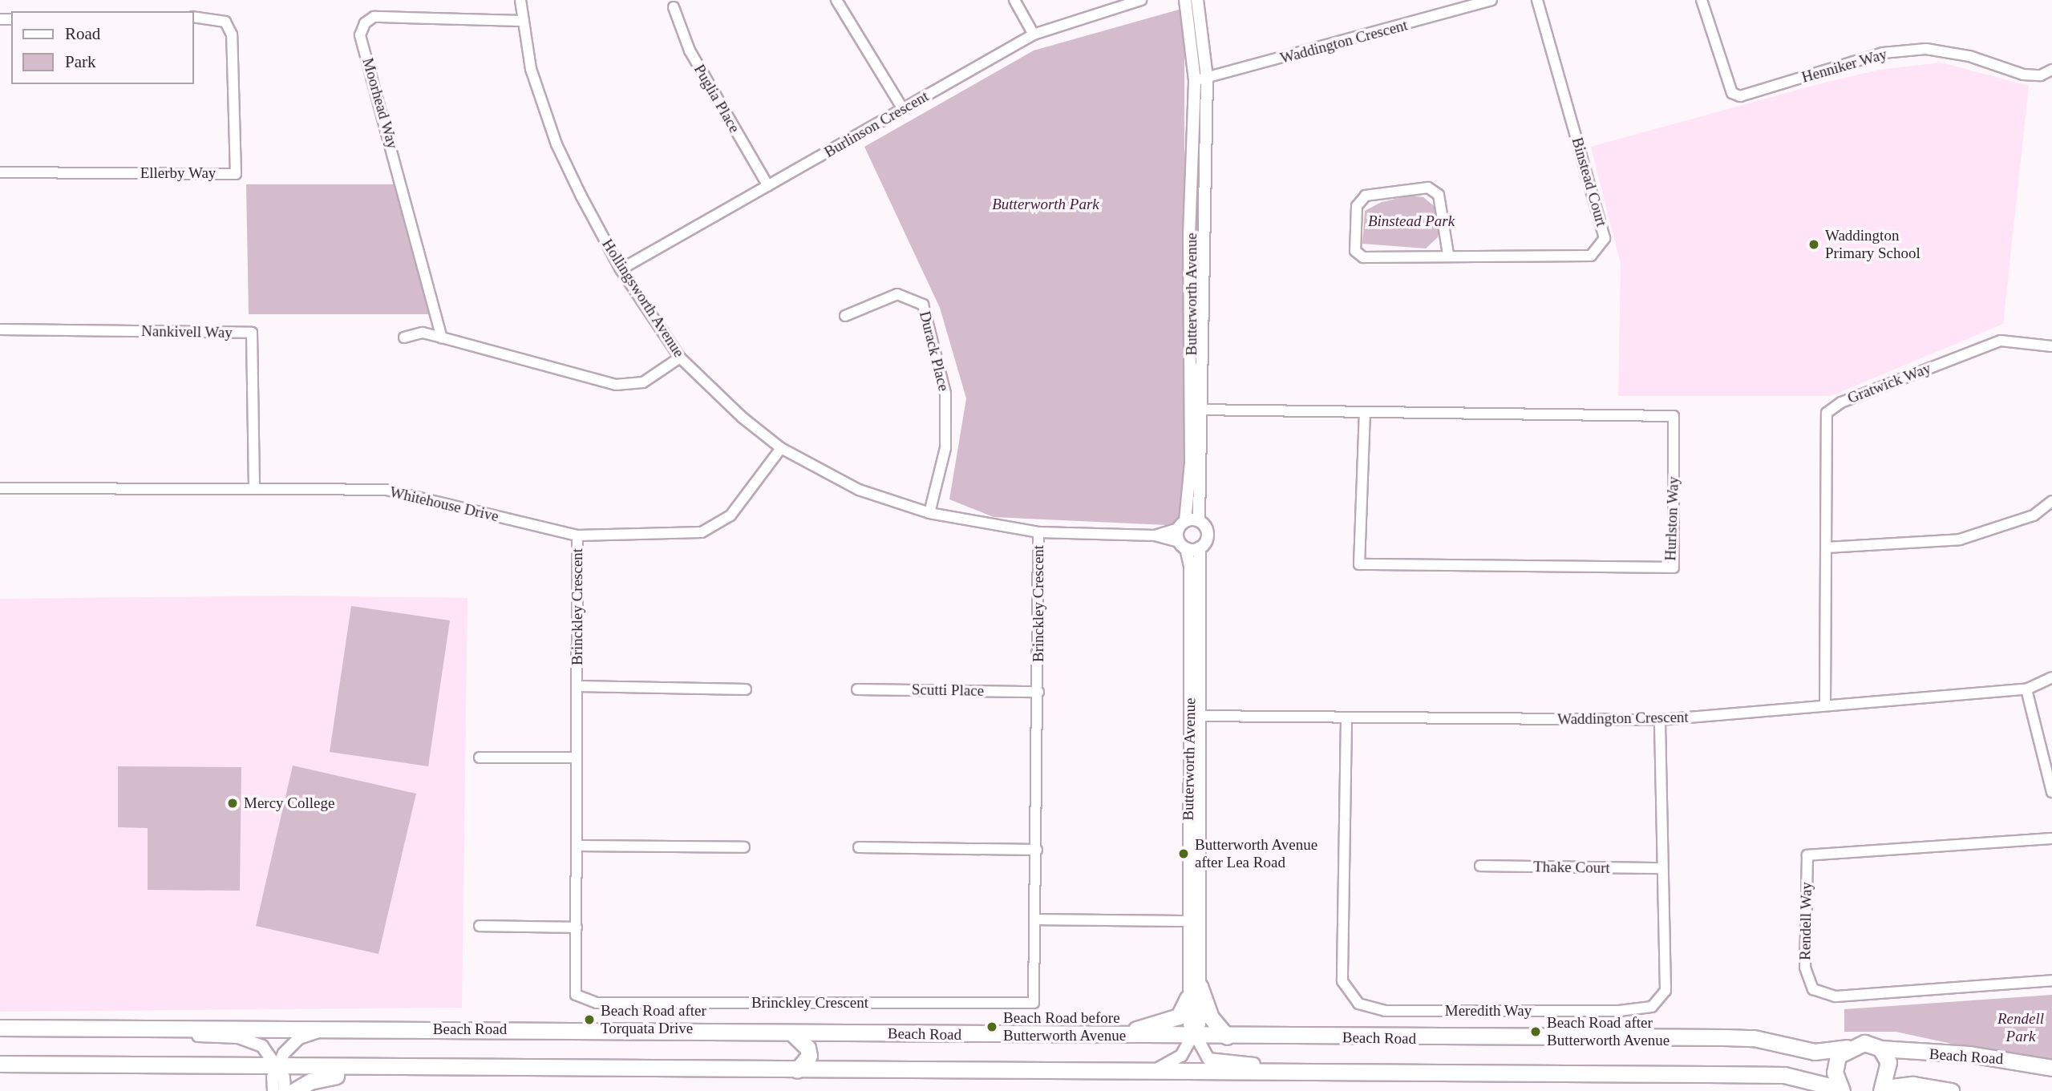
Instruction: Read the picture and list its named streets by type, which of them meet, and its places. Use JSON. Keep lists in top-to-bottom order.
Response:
{
  "streets": {
    "main road": ["Beach Road"],
    "street": [
      "Waddington Crescent",
      "Henniker Way",
      "Puglia Place",
      "Moorhead Way",
      "Burlinson Crescent",
      "Ellerby Way",
      "Binstead Court",
      "Butterworth Avenue",
      "Hollingsworth Avenue",
      "Nankivell Way",
      "Durack Place",
      "Gratwick Way",
      "Whitehouse Drive",
      "Hurlston Way",
      "Brinckley Crescent",
      "Scutti Place",
      "Thake Court",
      "Rendell Way",
      "Meredith Way"
    ]
  },
  "crossings": [
    ["Waddington Crescent", "Butterworth Avenue"],
    ["Waddington Crescent", "Gratwick Way"],
    ["Waddington Crescent", "Meredith Way"],
    ["Puglia Place", "Burlinson Crescent"],
    ["Moorhead Way", "Hollingsworth Avenue"],
    ["Burlinson Crescent", "Hollingsworth Avenue"],
    ["Butterworth Avenue", "Hollingsworth Avenue"],
    ["Butterworth Avenue", "Hurlston Way"],
    ["Butterworth Avenue", "Beach Road"],
    ["Hollingsworth Avenue", "Durack Place"],
    ["Hollingsworth Avenue", "Whitehouse Drive"],
    ["Hollingsworth Avenue", "Brinckley Crescent"],
    ["Nankivell Way", "Whitehouse Drive"],
    ["Whitehouse Drive", "Brinckley Crescent"],
    ["Brinckley Crescent", "Scutti Place"],
    ["Thake Court", "Meredith Way"]
  ],
  "parks": ["Butterworth Park", "Binstead Park", "Rendell Park"],
  "places": [
    "Waddington Primary School",
    "Mercy College",
    "Butterworth Avenue after Lea Road",
    "Beach Road after Torquata Drive",
    "Beach Road before Butterworth Avenue",
    "Beach Road after Butterworth Avenue"
  ],
  "legend": ["Road", "Park"]
}
